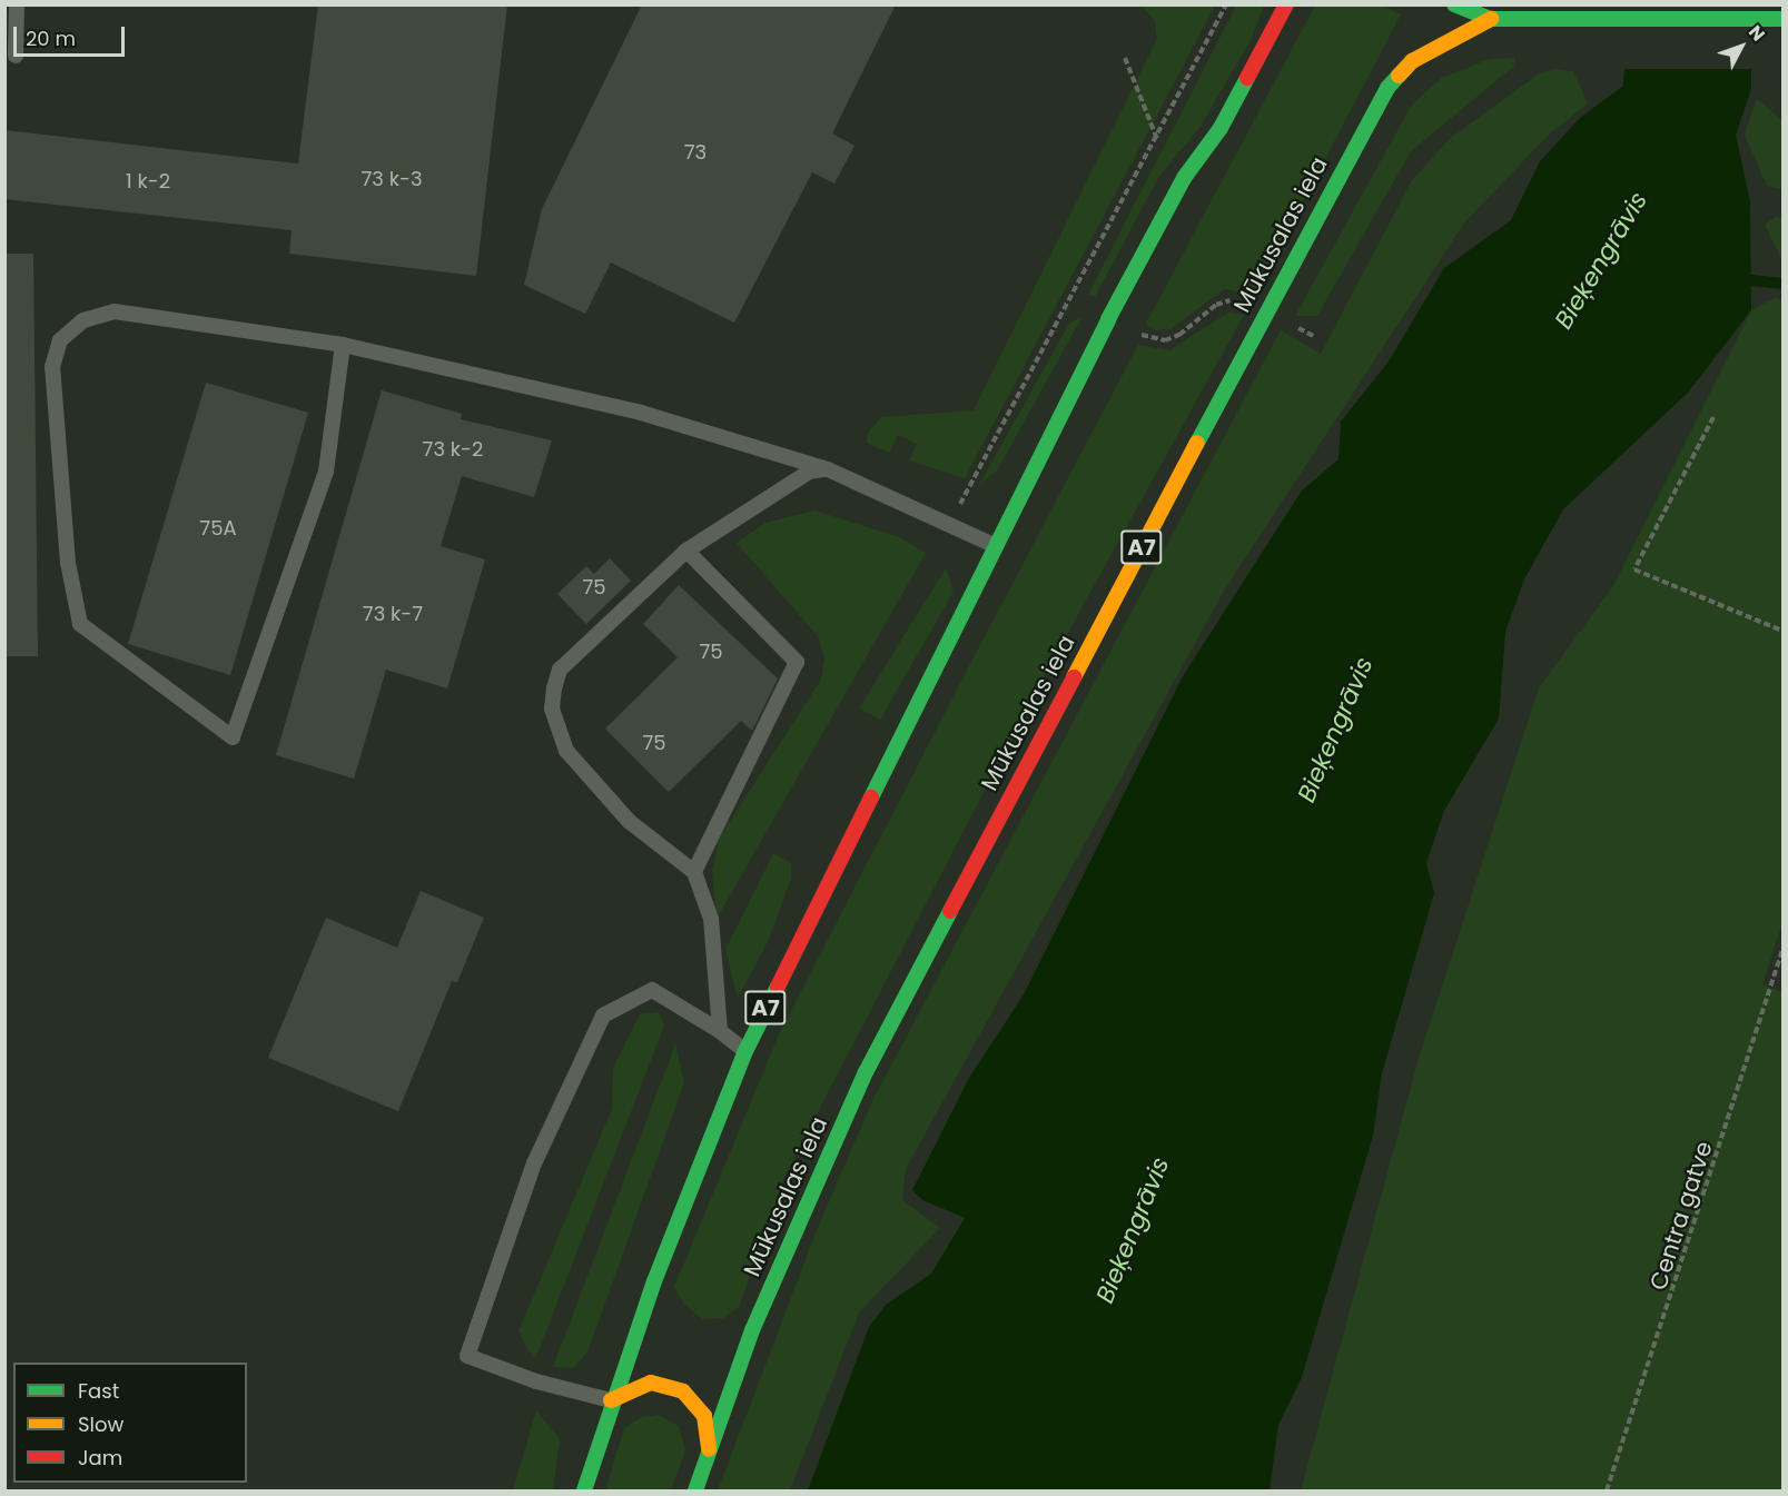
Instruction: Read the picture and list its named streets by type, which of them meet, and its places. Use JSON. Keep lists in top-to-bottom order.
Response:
{
  "streets": {
    "highway": ["Mūkusalas iela", "A7"],
    "path": ["Centra gatve"]
  },
  "water": ["Bieķengrāvis"],
  "house_numbers": [
    "73",
    "73 k-3",
    "1 k-2",
    "73 k-2",
    "75A",
    "75",
    "73 k-7",
    "75",
    "75"
  ],
  "legend": ["Fast", "Slow", "Jam"],
  "scale_bar": "20 m",
  "north": "top right"
}
